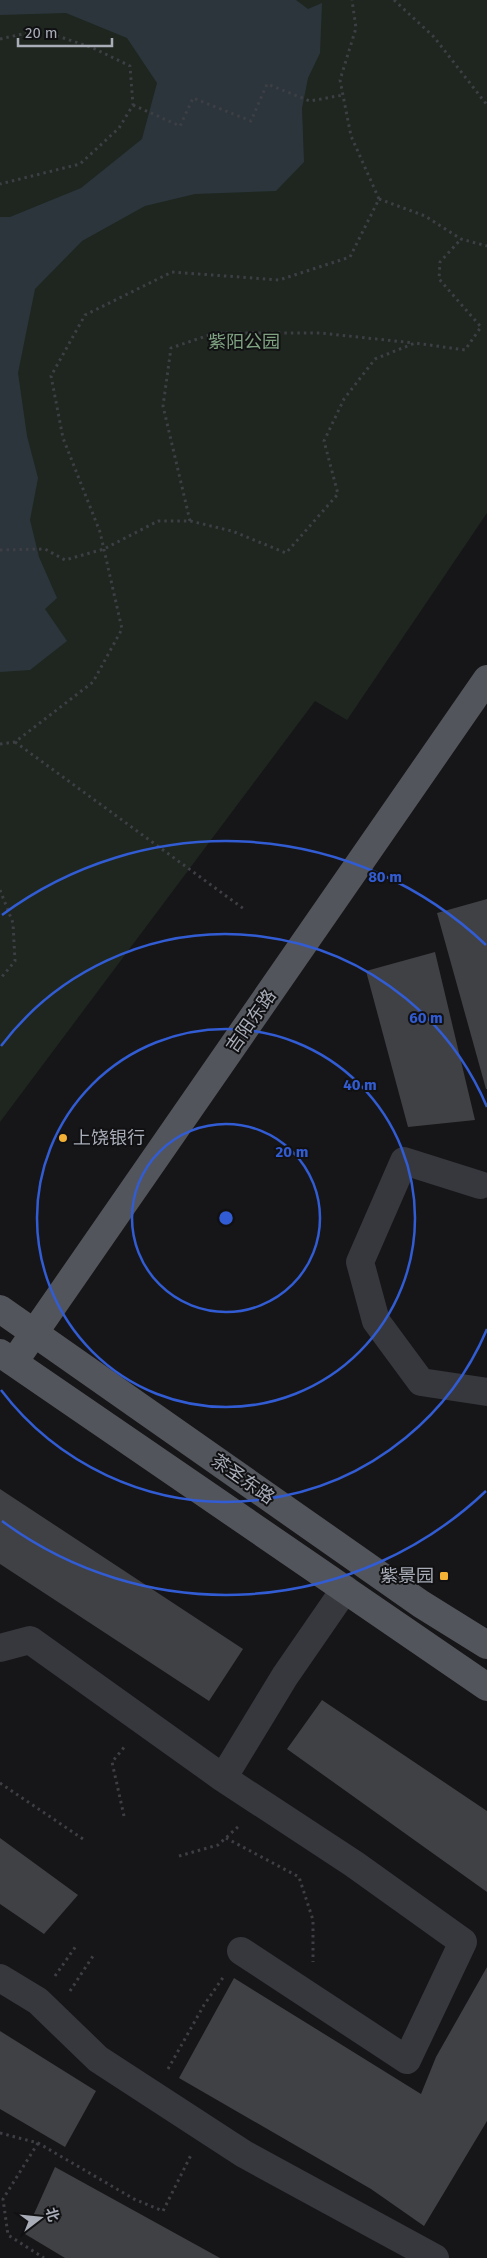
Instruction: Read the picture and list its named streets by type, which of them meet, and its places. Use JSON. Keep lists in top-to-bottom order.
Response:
{
  "streets": {
    "main road": ["吉阳东路", "茶圣东路"]
  },
  "crossings": [
    ["吉阳东路", "茶圣东路"]
  ],
  "parks": ["紫阳公园"],
  "places": {
    "other": ["上饶银行"],
    "transit": ["紫景园"]
  },
  "scale_bar": "20 m",
  "north": "right",
  "rings": [
    "80 m",
    "60 m",
    "40 m",
    "20 m"
  ]
}
